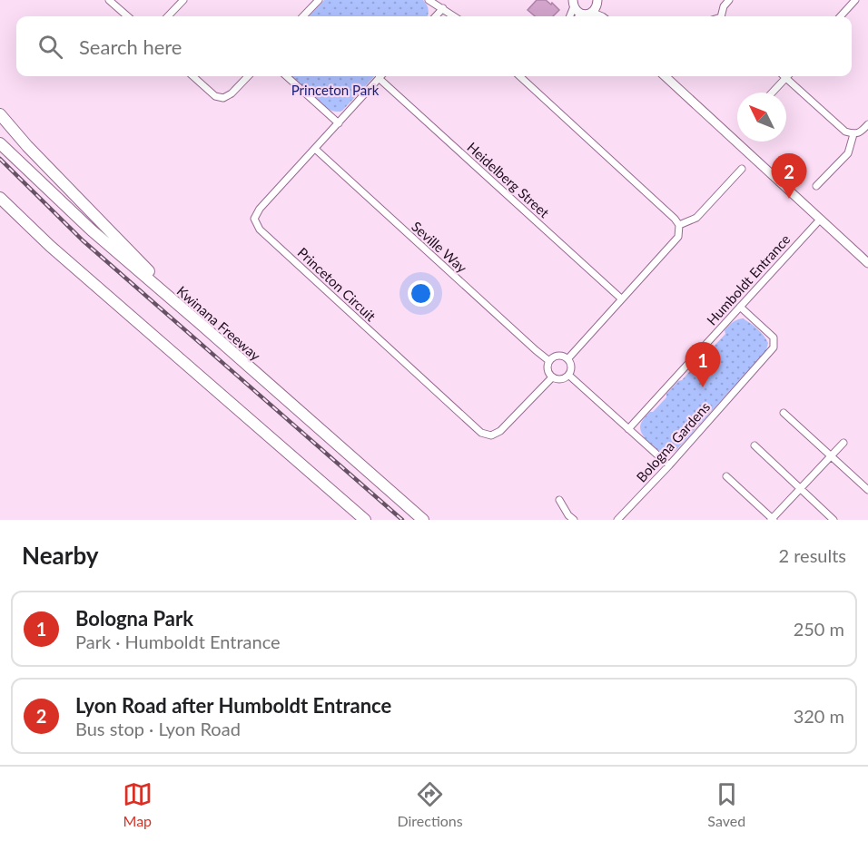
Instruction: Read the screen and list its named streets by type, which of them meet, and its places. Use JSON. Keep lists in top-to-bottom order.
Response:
{
  "streets": {
    "highway": ["Kwinana Freeway"],
    "street": [
      "Heidelberg Street",
      "Seville Way",
      "Humboldt Entrance",
      "Princeton Circuit",
      "Bologna Gardens"
    ]
  },
  "crossings": [
    ["Heidelberg Street", "Princeton Circuit"],
    ["Seville Way", "Princeton Circuit"],
    ["Humboldt Entrance", "Bologna Gardens"]
  ],
  "parks": ["Princeton Park"],
  "north": "top left",
  "page": {
    "search": "Search here",
    "pins": ["2", "1"],
    "heading": ["Nearby", "2 results"],
    "list": [
      {
        "mark": "1",
        "name": "Bologna Park",
        "note": "Park · Humboldt Entrance",
        "value": "250 m"
      },
      {
        "mark": "2",
        "name": "Lyon Road after Humboldt Entrance",
        "note": "Bus stop · Lyon Road",
        "value": "320 m"
      }
    ],
    "nav": ["Map", "Directions", "Saved"]
  }
}
